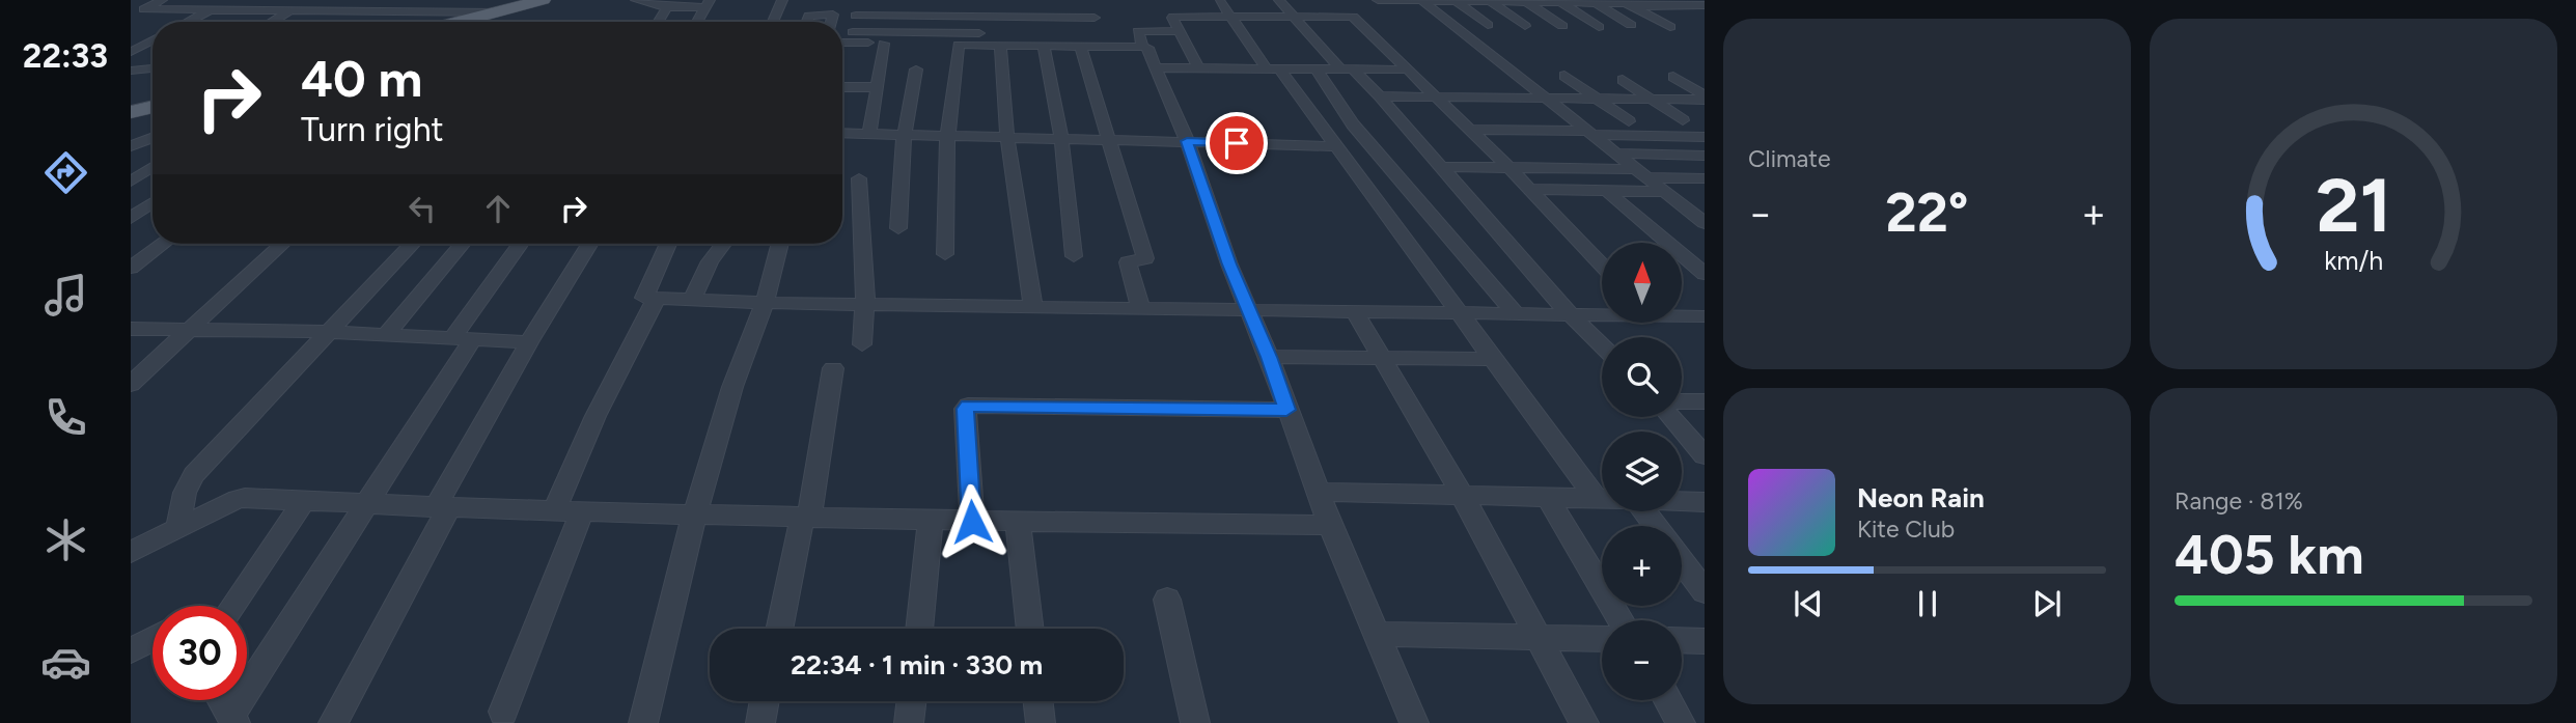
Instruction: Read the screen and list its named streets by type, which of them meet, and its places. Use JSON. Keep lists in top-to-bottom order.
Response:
{
  "north": "top",
  "page": {
    "tabs": "22:33",
    "tile": [
      "Climate",
      ["Range · 81%", "405 km"]
    ],
    "turn": ["40 m", "Turn right"],
    "heat": ["−", "22°", "+"],
    "map_buttons": ["+", "−"],
    "song": ["Neon Rain", "Kite Club"],
    "limit": "30",
    "trip": "22:34 · 1 min · 330 m",
    "gauge": ["21", "km/h"]
  }
}
